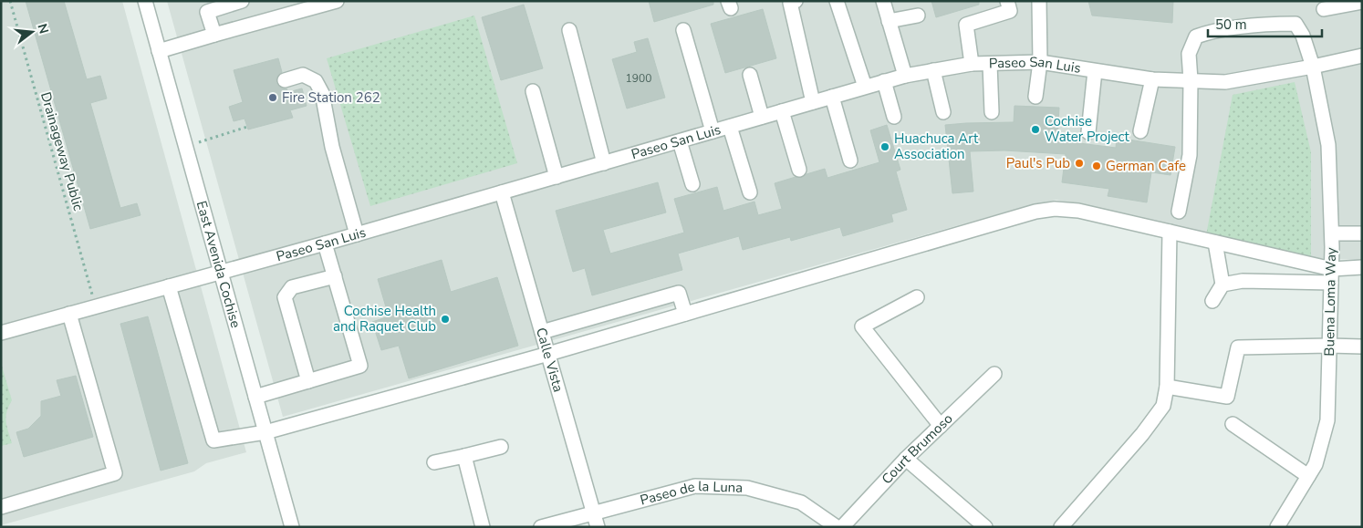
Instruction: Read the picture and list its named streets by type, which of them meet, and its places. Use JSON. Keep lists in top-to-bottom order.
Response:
{
  "streets": {
    "street": [
      "Paseo San Luis",
      "East Avenida Cochise",
      "Buena Loma Way",
      "Calle Vista",
      "Court Brumoso",
      "Paseo de la Luna"
    ],
    "path": ["Drainageway Public"]
  },
  "crossings": [
    ["Paseo San Luis", "Drainageway Public"],
    ["Paseo San Luis", "East Avenida Cochise"],
    ["Paseo San Luis", "Buena Loma Way"],
    ["Paseo San Luis", "Calle Vista"],
    ["Calle Vista", "Paseo de la Luna"]
  ],
  "places": [
    "Fire Station 262",
    "Cochise Water Project",
    "Huachuca Art Association",
    "Paul's Pub",
    "German Cafe",
    "Cochise Health and Raquet Club"
  ],
  "house_numbers": ["1900"],
  "scale_bar": "50 m",
  "north": "right"
}
